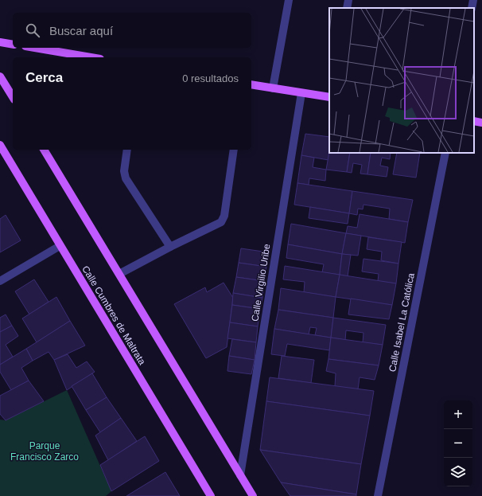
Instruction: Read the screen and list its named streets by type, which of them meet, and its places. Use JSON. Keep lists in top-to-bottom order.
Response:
{
  "streets": {
    "main road": ["Calle Cumbres de Maltrata"],
    "street": ["Calle Virgilio Uribe", "Calle Isabel La Católica"]
  },
  "parks": ["Parque Francisco Zarco"],
  "page": {
    "search": "Buscar aquí",
    "heading": ["Cerca", "0 resultados"],
    "map_buttons": ["+", "−"]
  }
}
